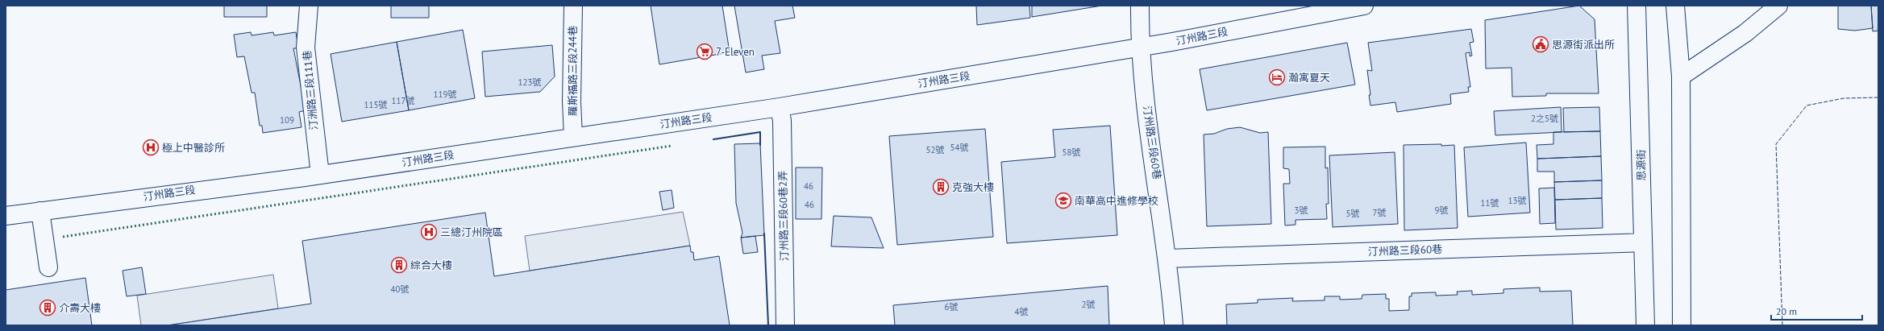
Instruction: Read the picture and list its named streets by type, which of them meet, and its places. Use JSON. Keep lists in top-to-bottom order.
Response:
{
  "streets": {
    "street": [
      "汀州路三段",
      "羅斯福路三段244巷",
      "汀洲路三段111巷",
      "汀州路三段60巷",
      "思源街",
      "汀州路三段60巷2弄"
    ]
  },
  "crossings": [
    ["汀州路三段", "羅斯福路三段244巷"],
    ["汀州路三段", "汀洲路三段111巷"],
    ["汀州路三段", "汀州路三段60巷"],
    ["汀州路三段", "汀州路三段60巷2弄"],
    ["汀州路三段60巷", "思源街"]
  ],
  "places": {
    "public building": ["思源街派出所"],
    "supermarket": ["7-Eleven"],
    "hotel": ["瀚寓夏天"],
    "hospital": ["極上中醫診所", "三總汀州院區"],
    "building": ["克強大樓", "綜合大樓", "介壽大樓"],
    "school or university": ["南華高中進修學校"]
  },
  "house_numbers": [
    "123號",
    "119號",
    "117號",
    "115號",
    "2之5號",
    "109",
    "54號",
    "52號",
    "58號",
    "46",
    "13號",
    "11號",
    "46",
    "3號",
    "9號",
    "7號",
    "5號",
    "40號",
    "2號",
    "6號",
    "4號"
  ],
  "scale_bar": "20 m"
}
